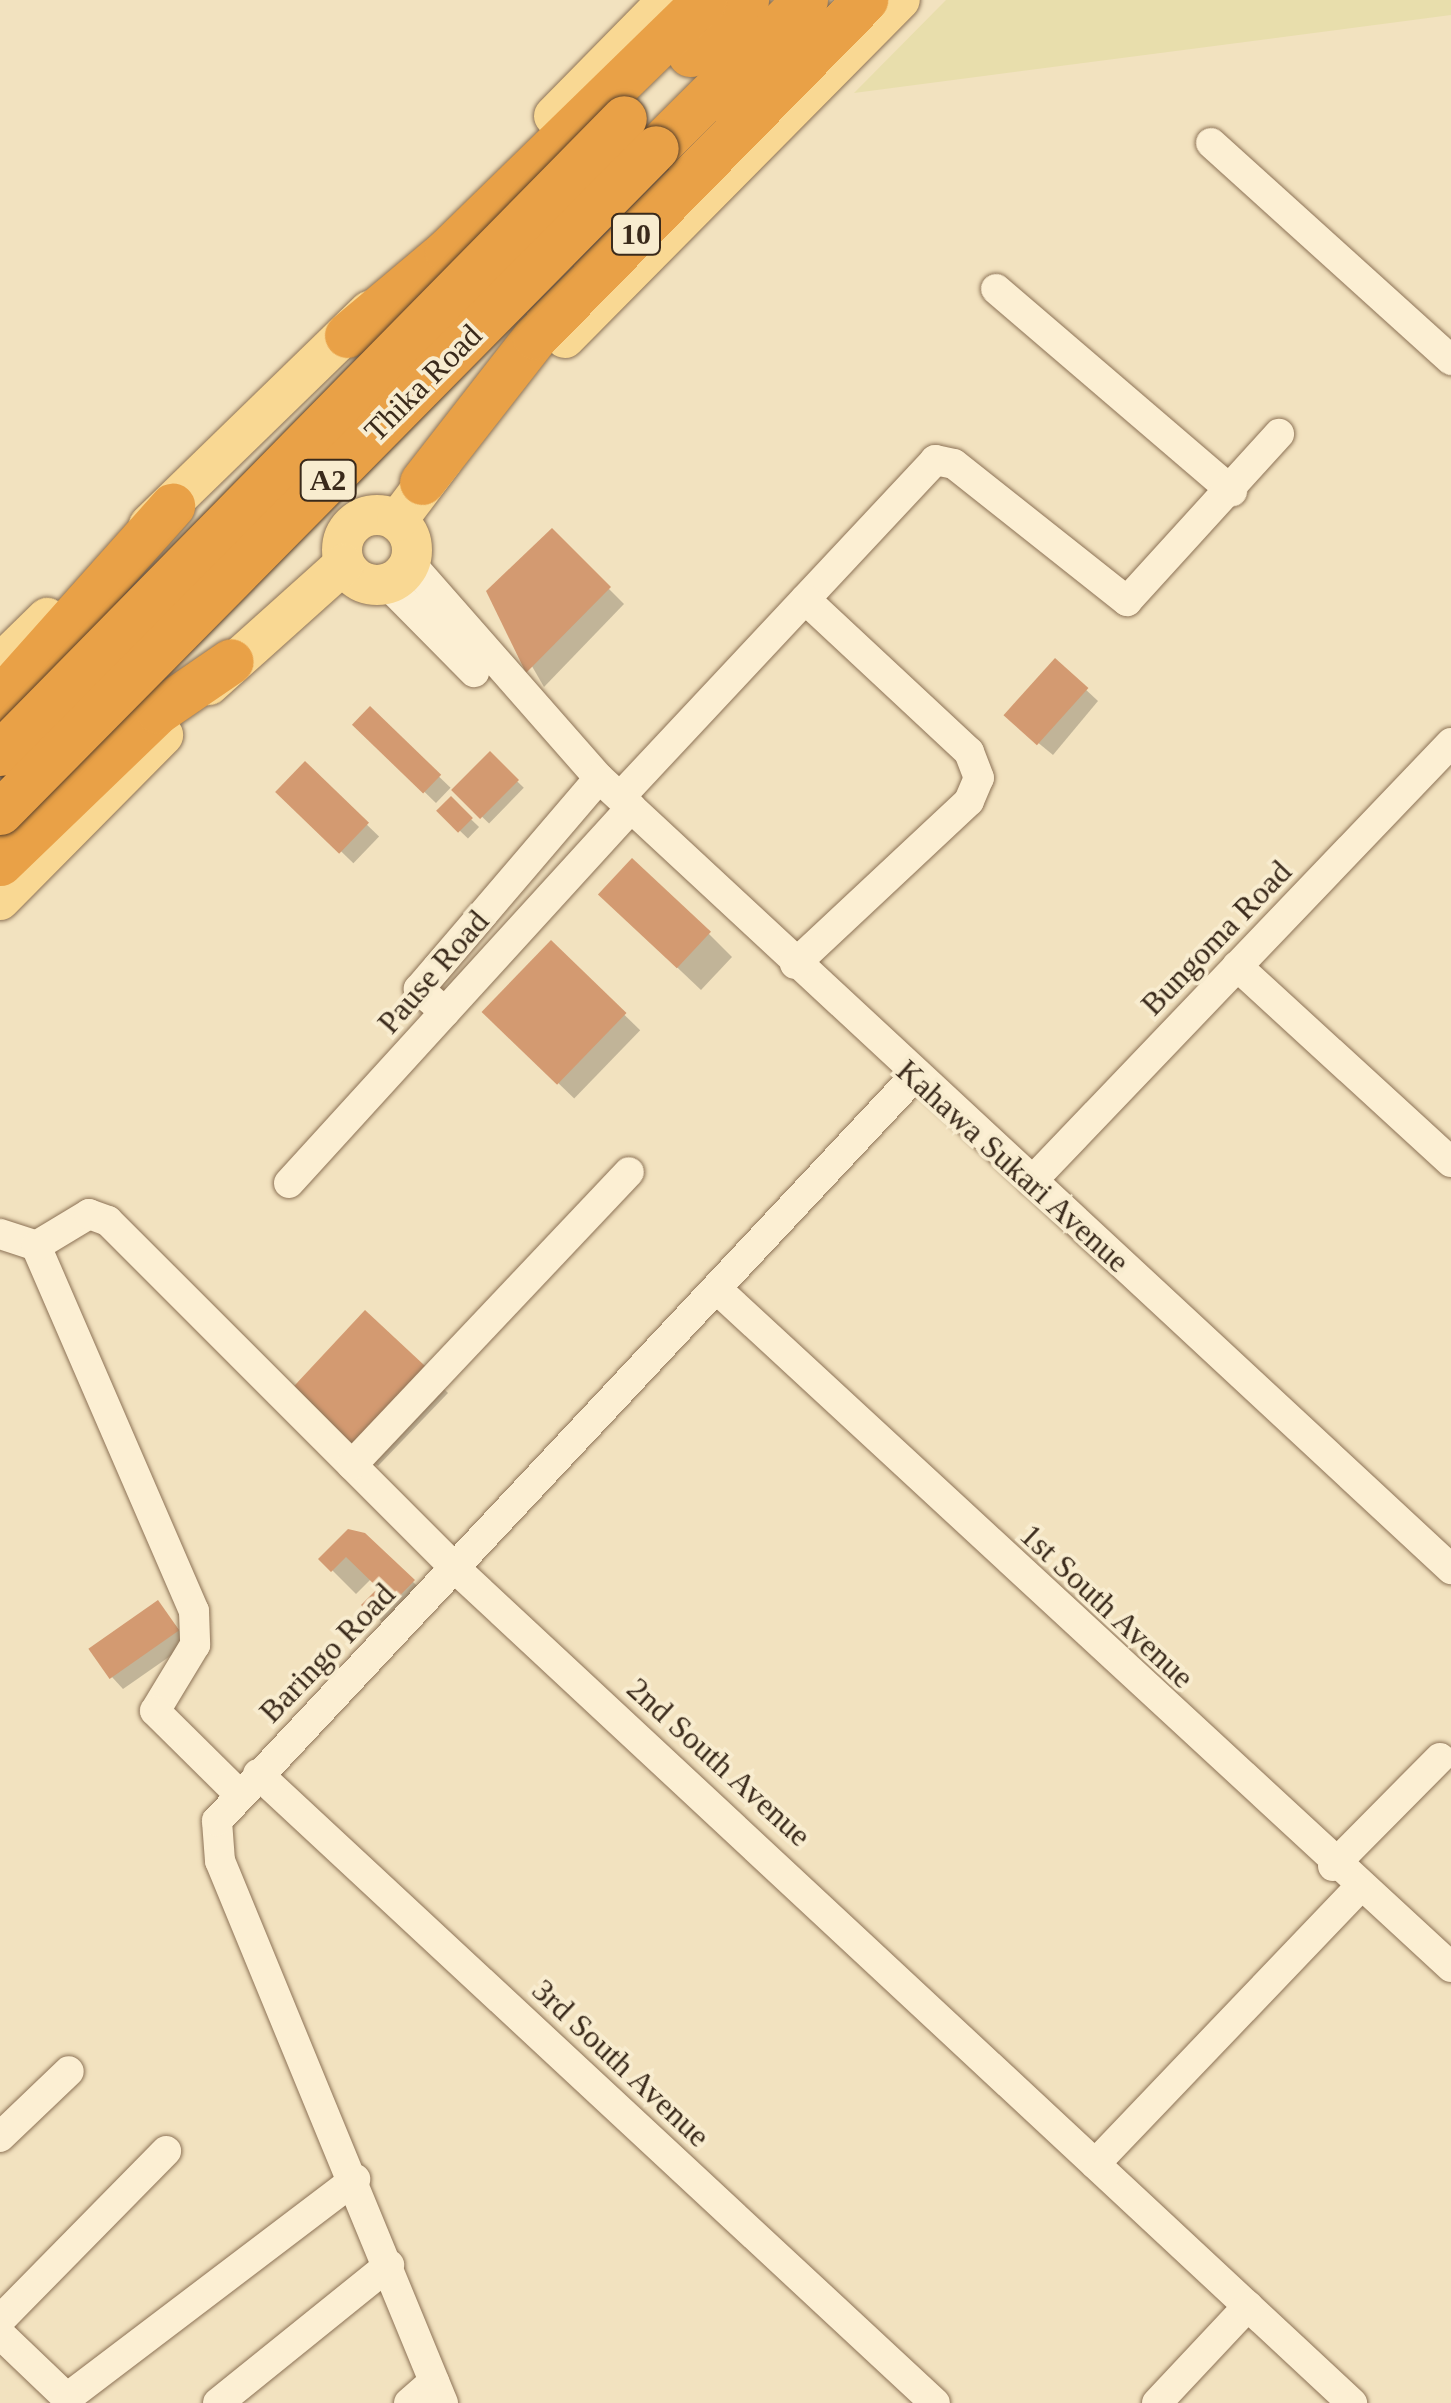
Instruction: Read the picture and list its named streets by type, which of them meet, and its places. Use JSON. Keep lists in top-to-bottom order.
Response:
{
  "streets": {
    "highway": ["10", "Thika Road", "A2"],
    "street": [
      "Bungoma Road",
      "Pause Road",
      "Kahawa Sukari Avenue",
      "1st South Avenue",
      "Baringo Road",
      "2nd South Avenue",
      "3rd South Avenue"
    ]
  },
  "crossings": [
    ["Bungoma Road", "Kahawa Sukari Avenue"],
    ["Pause Road", "Kahawa Sukari Avenue"],
    ["Kahawa Sukari Avenue", "Baringo Road"],
    ["1st South Avenue", "Baringo Road"],
    ["Baringo Road", "2nd South Avenue"],
    ["Baringo Road", "3rd South Avenue"],
    ["2nd South Avenue", "3rd South Avenue"]
  ]
}
